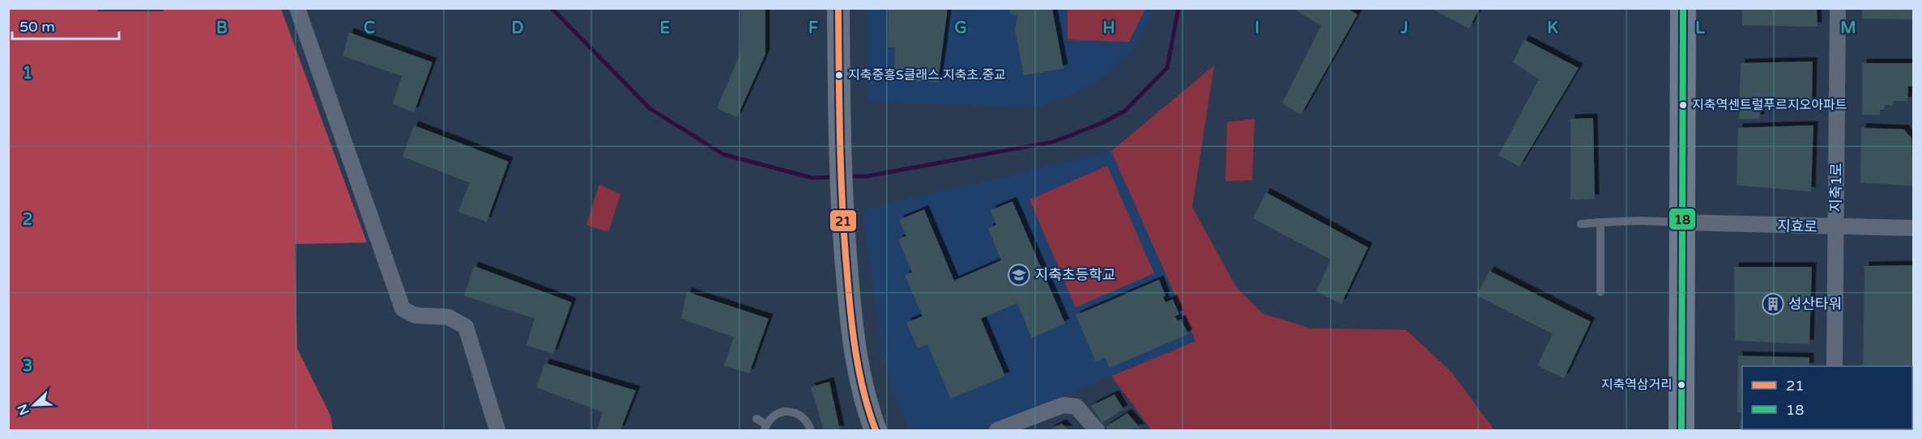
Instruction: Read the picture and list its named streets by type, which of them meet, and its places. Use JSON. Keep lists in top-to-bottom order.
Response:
{
  "streets": {
    "street": ["지축1로", "지효로"]
  },
  "crossings": [
    ["지축1로", "지효로"]
  ],
  "places": {
    "other": ["지축중흥S클래스.지축초.중교", "지축역센트럴푸르지오아파트", "지축역삼거리"],
    "school or university": ["지축초등학교"],
    "building": ["성산타워"]
  },
  "lines": ["transit line 21", "transit line 18"],
  "legend": ["21", "18"],
  "scale_bar": "50 m",
  "north": "bottom left",
  "grid": {
    "columns": [
      "B",
      "C",
      "D",
      "E",
      "F",
      "G",
      "H",
      "I",
      "J",
      "K",
      "L",
      "M"
    ],
    "rows": ["1", "2", "3"]
  }
}
